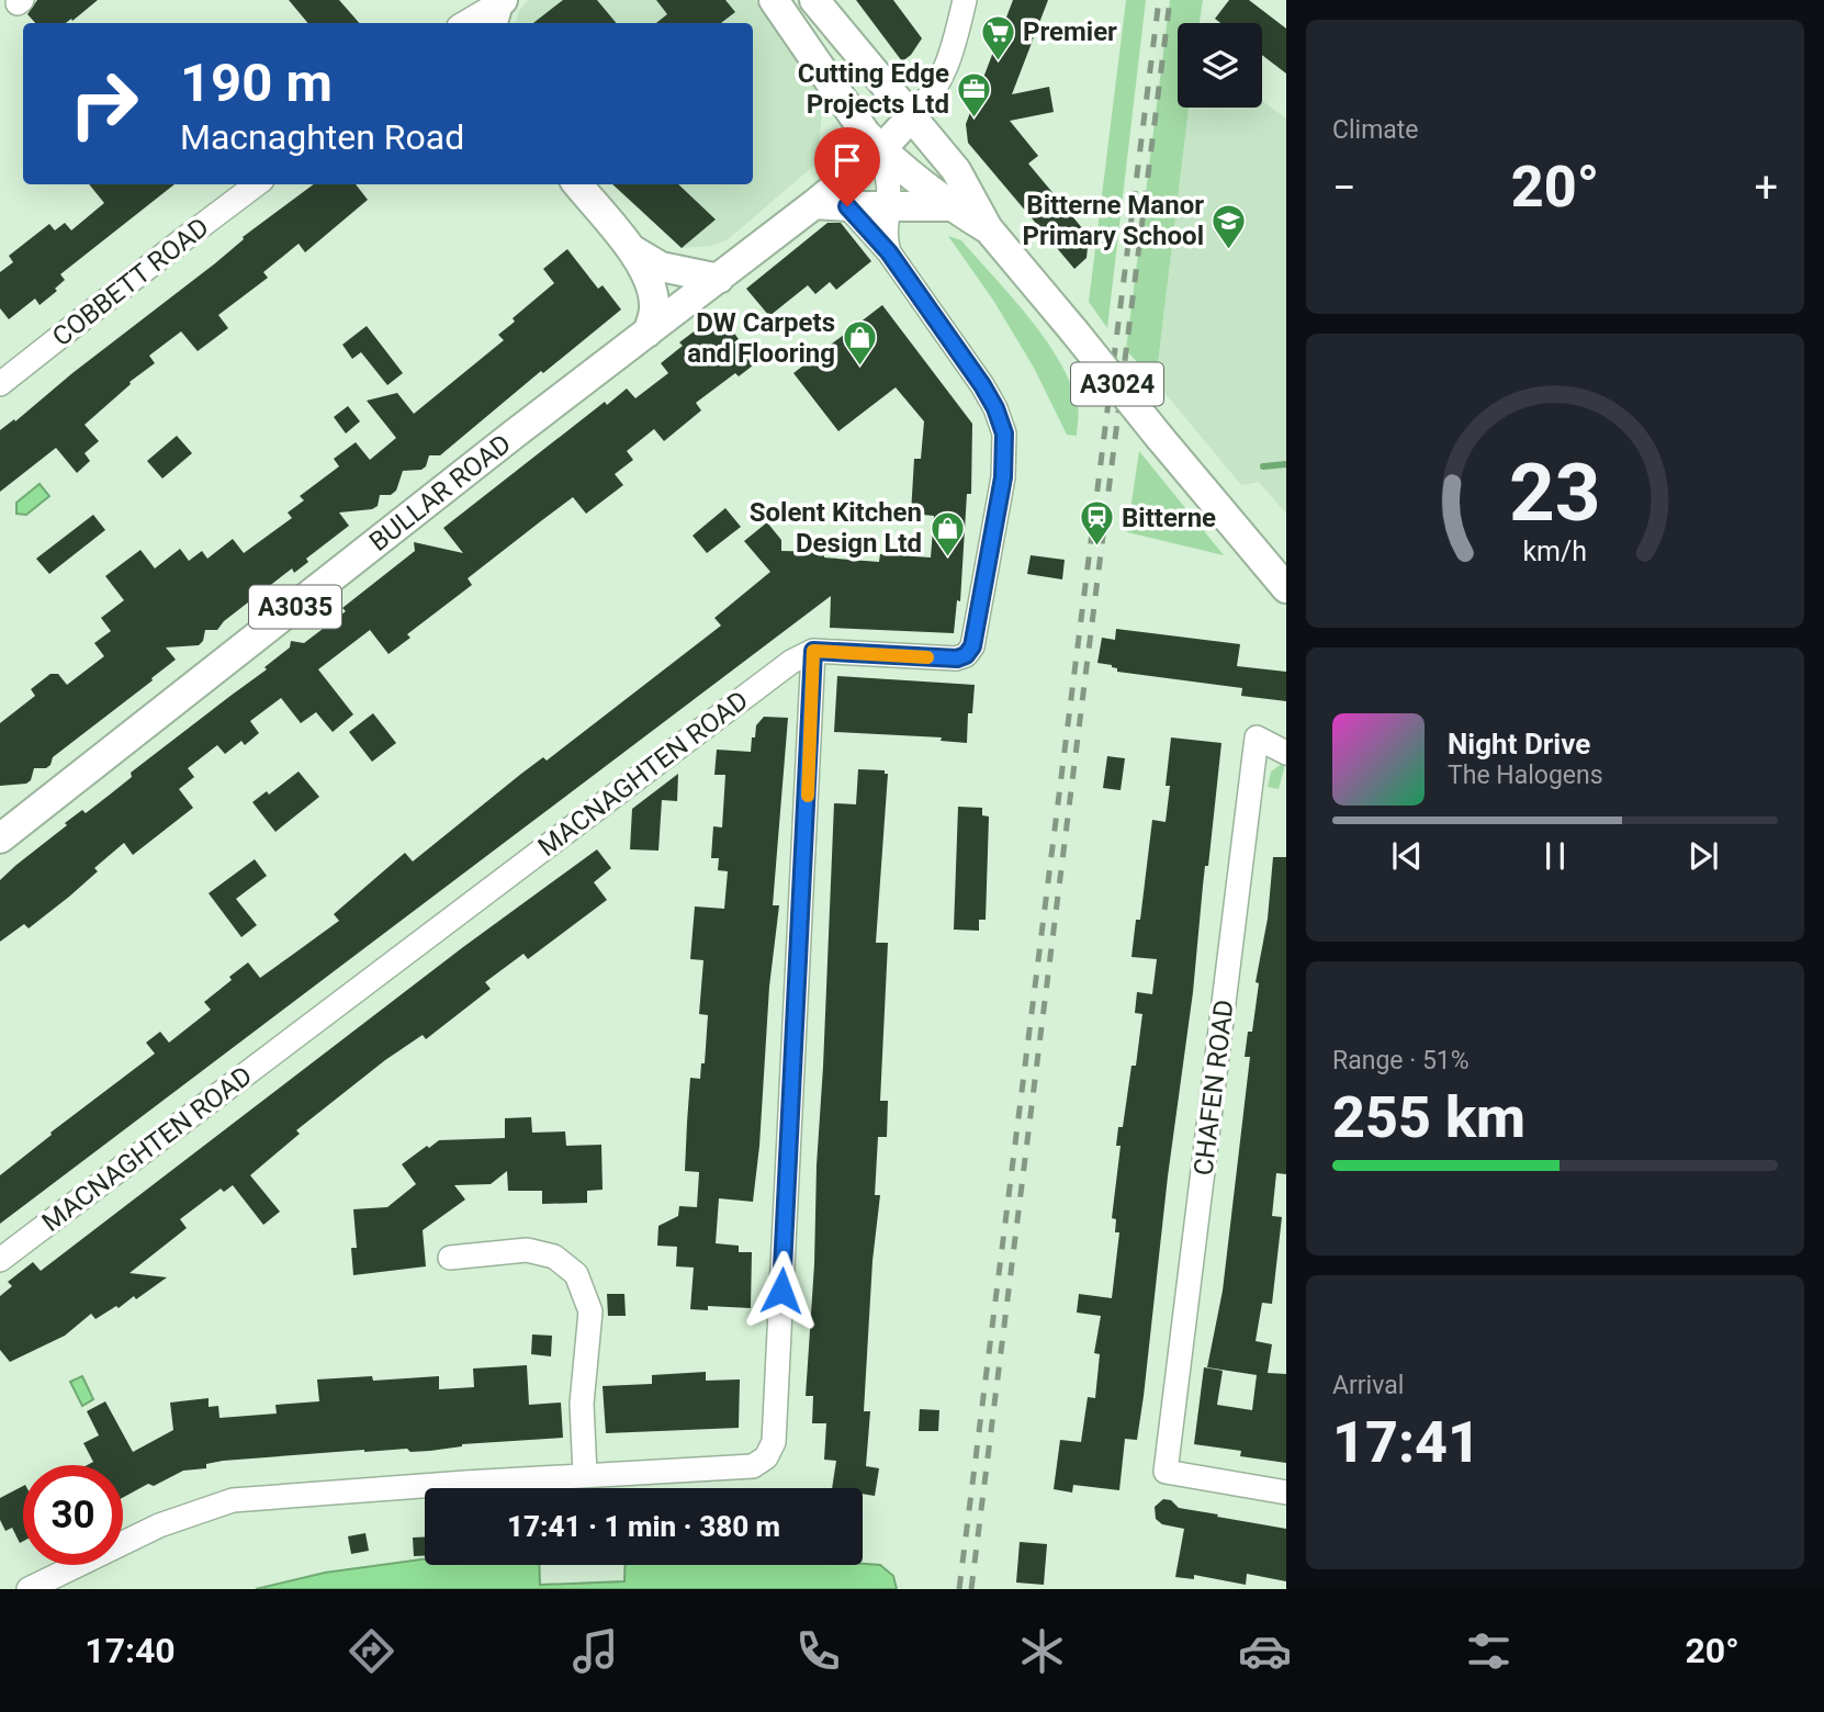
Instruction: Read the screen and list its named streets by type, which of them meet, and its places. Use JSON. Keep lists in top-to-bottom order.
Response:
{
  "streets": {
    "main road": ["A3024", "BULLAR ROAD", "A3035"],
    "street": ["COBBETT ROAD", "MACNAGHTEN ROAD", "CHAFEN ROAD"]
  },
  "crossings": [
    ["A3024", "BULLAR ROAD"],
    ["A3024", "A3035"],
    ["BULLAR ROAD", "A3035"]
  ],
  "places": {
    "supermarket": ["Premier"],
    "office": ["Cutting Edge Projects Ltd"],
    "school or university": ["Bitterne Manor Primary School"],
    "shop": ["DW Carpets and Flooring", "Solent Kitchen Design Ltd"],
    "station": ["Bitterne"]
  },
  "page": {
    "tile": [
      "Climate",
      ["Range · 51%", "255 km"],
      ["Arrival", "17:41"]
    ],
    "turn": ["190 m", "Macnaghten Road"],
    "heat": ["−", "20°", "+"],
    "song": ["Night Drive", "The Halogens"],
    "limit": "30",
    "trip": "17:41 · 1 min · 380 m",
    "tabs": ["17:40", "20°"],
    "gauge": ["23", "km/h"]
  }
}
